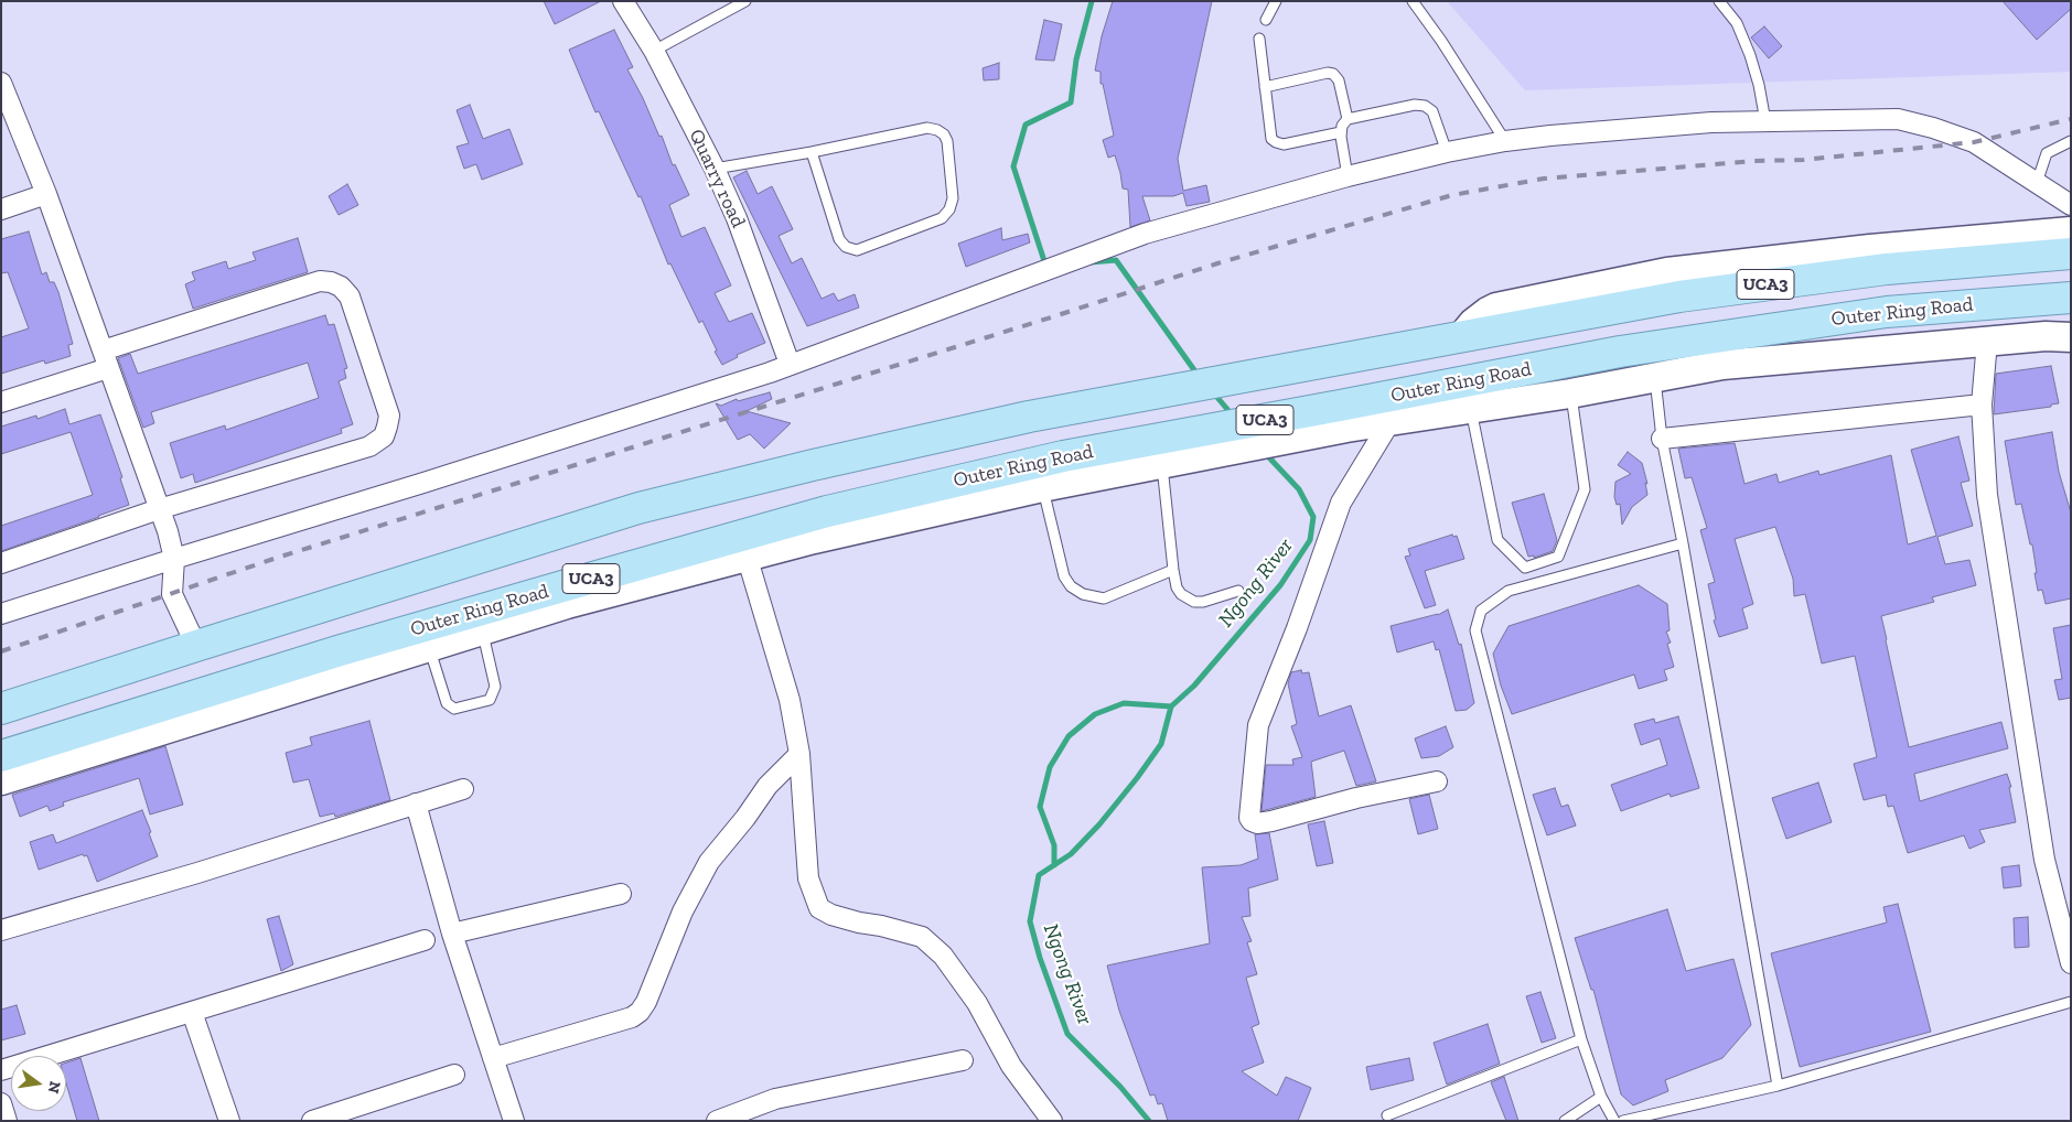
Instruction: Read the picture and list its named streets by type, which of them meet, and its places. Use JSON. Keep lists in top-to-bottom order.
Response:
{
  "streets": {
    "main road": ["UCA3", "Outer Ring Road"],
    "street": ["Quarry road"]
  },
  "crossings": [
    ["UCA3", "Outer Ring Road"]
  ],
  "water": ["Ngong River"],
  "north": "right"
}
